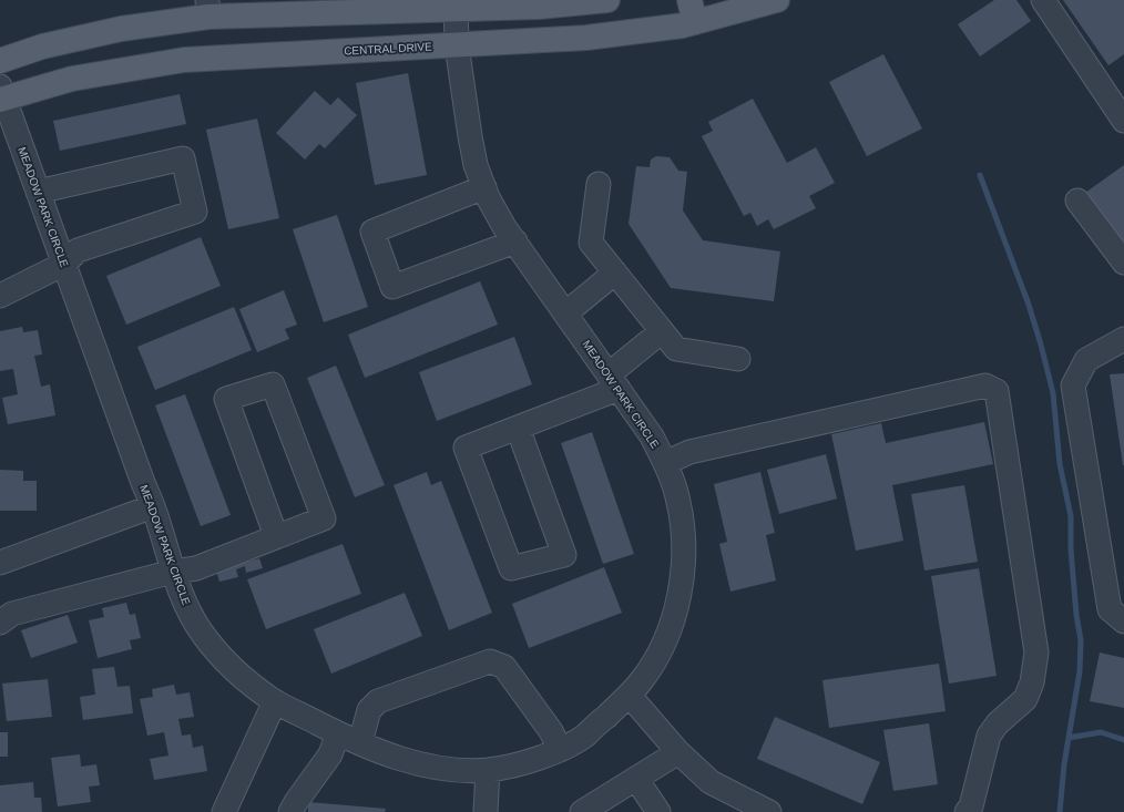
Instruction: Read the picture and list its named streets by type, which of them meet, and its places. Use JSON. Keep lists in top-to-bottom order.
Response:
{
  "streets": {
    "main road": ["CENTRAL DRIVE"],
    "street": ["MEADOW PARK CIRCLE"]
  },
  "crossings": [
    ["CENTRAL DRIVE", "MEADOW PARK CIRCLE"]
  ]
}
